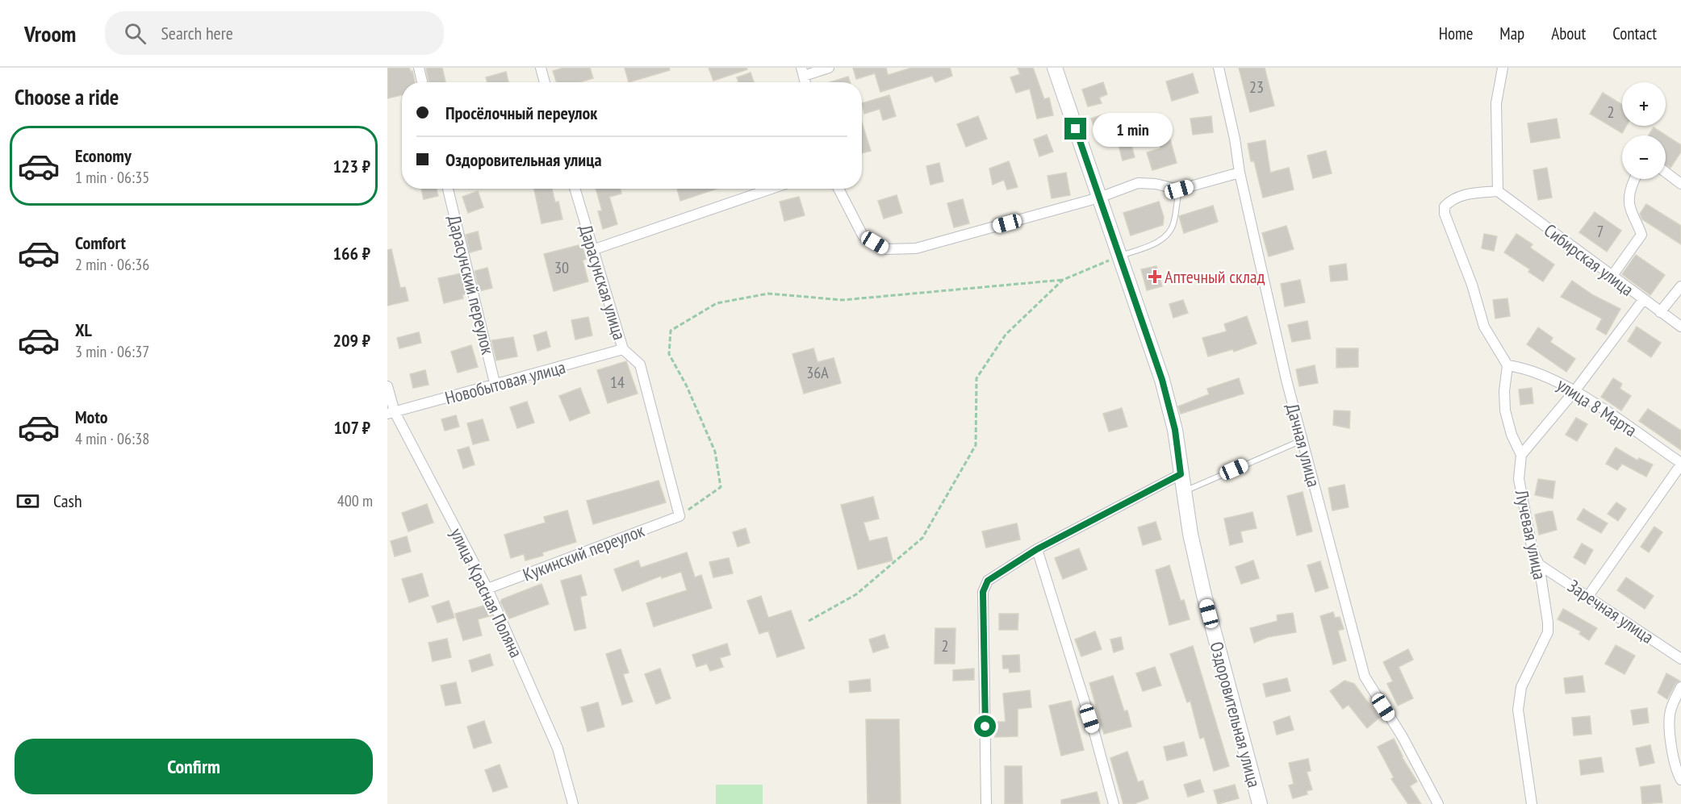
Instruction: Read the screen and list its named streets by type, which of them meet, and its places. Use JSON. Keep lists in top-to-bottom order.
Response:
{
  "streets": {
    "street": [
      "Сибирская улица",
      "Дарасунская улица",
      "Дарасунский переулок",
      "Новобытовая улица",
      "улица 8 Марта",
      "Дачная улица",
      "Лучевая улица",
      "Кукинский переулок",
      "улица Красная Поляна",
      "Заречная улица",
      "Оздоровительная улица"
    ]
  },
  "crossings": [
    ["Дарасунская улица", "Новобытовая улица"],
    ["Дарасунская улица", "Кукинский переулок"],
    ["Дарасунский переулок", "Новобытовая улица"],
    ["Новобытовая улица", "улица Красная Поляна"],
    ["Лучевая улица", "Заречная улица"],
    ["Кукинский переулок", "улица Красная Поляна"]
  ],
  "places": {
    "health": ["Аптечный склад"]
  },
  "house_numbers": [
    "23",
    "2",
    "7",
    "30",
    "36А",
    "14",
    "2"
  ],
  "page": {
    "header": "Vroom",
    "search": "Search here",
    "nav": [
      "Home",
      "Map",
      "About",
      "Contact"
    ],
    "heading": "Choose a ride",
    "map_buttons": ["+", "−"],
    "banner": ["Просёлочный переулок", "Оздоровительная улица"],
    "bubble": "1 min",
    "list": [
      {
        "name": "Economy",
        "note": "1 min · 06:35",
        "value": "123 ₽"
      },
      {
        "name": "Comfort",
        "note": "2 min · 06:36",
        "value": "166 ₽"
      },
      {
        "name": "XL",
        "note": "3 min · 06:37",
        "value": "209 ₽"
      },
      {
        "name": "Moto",
        "note": "4 min · 06:38",
        "value": "107 ₽"
      }
    ],
    "pay": ["Cash", "400 m"],
    "buttons": "Confirm"
  }
}
